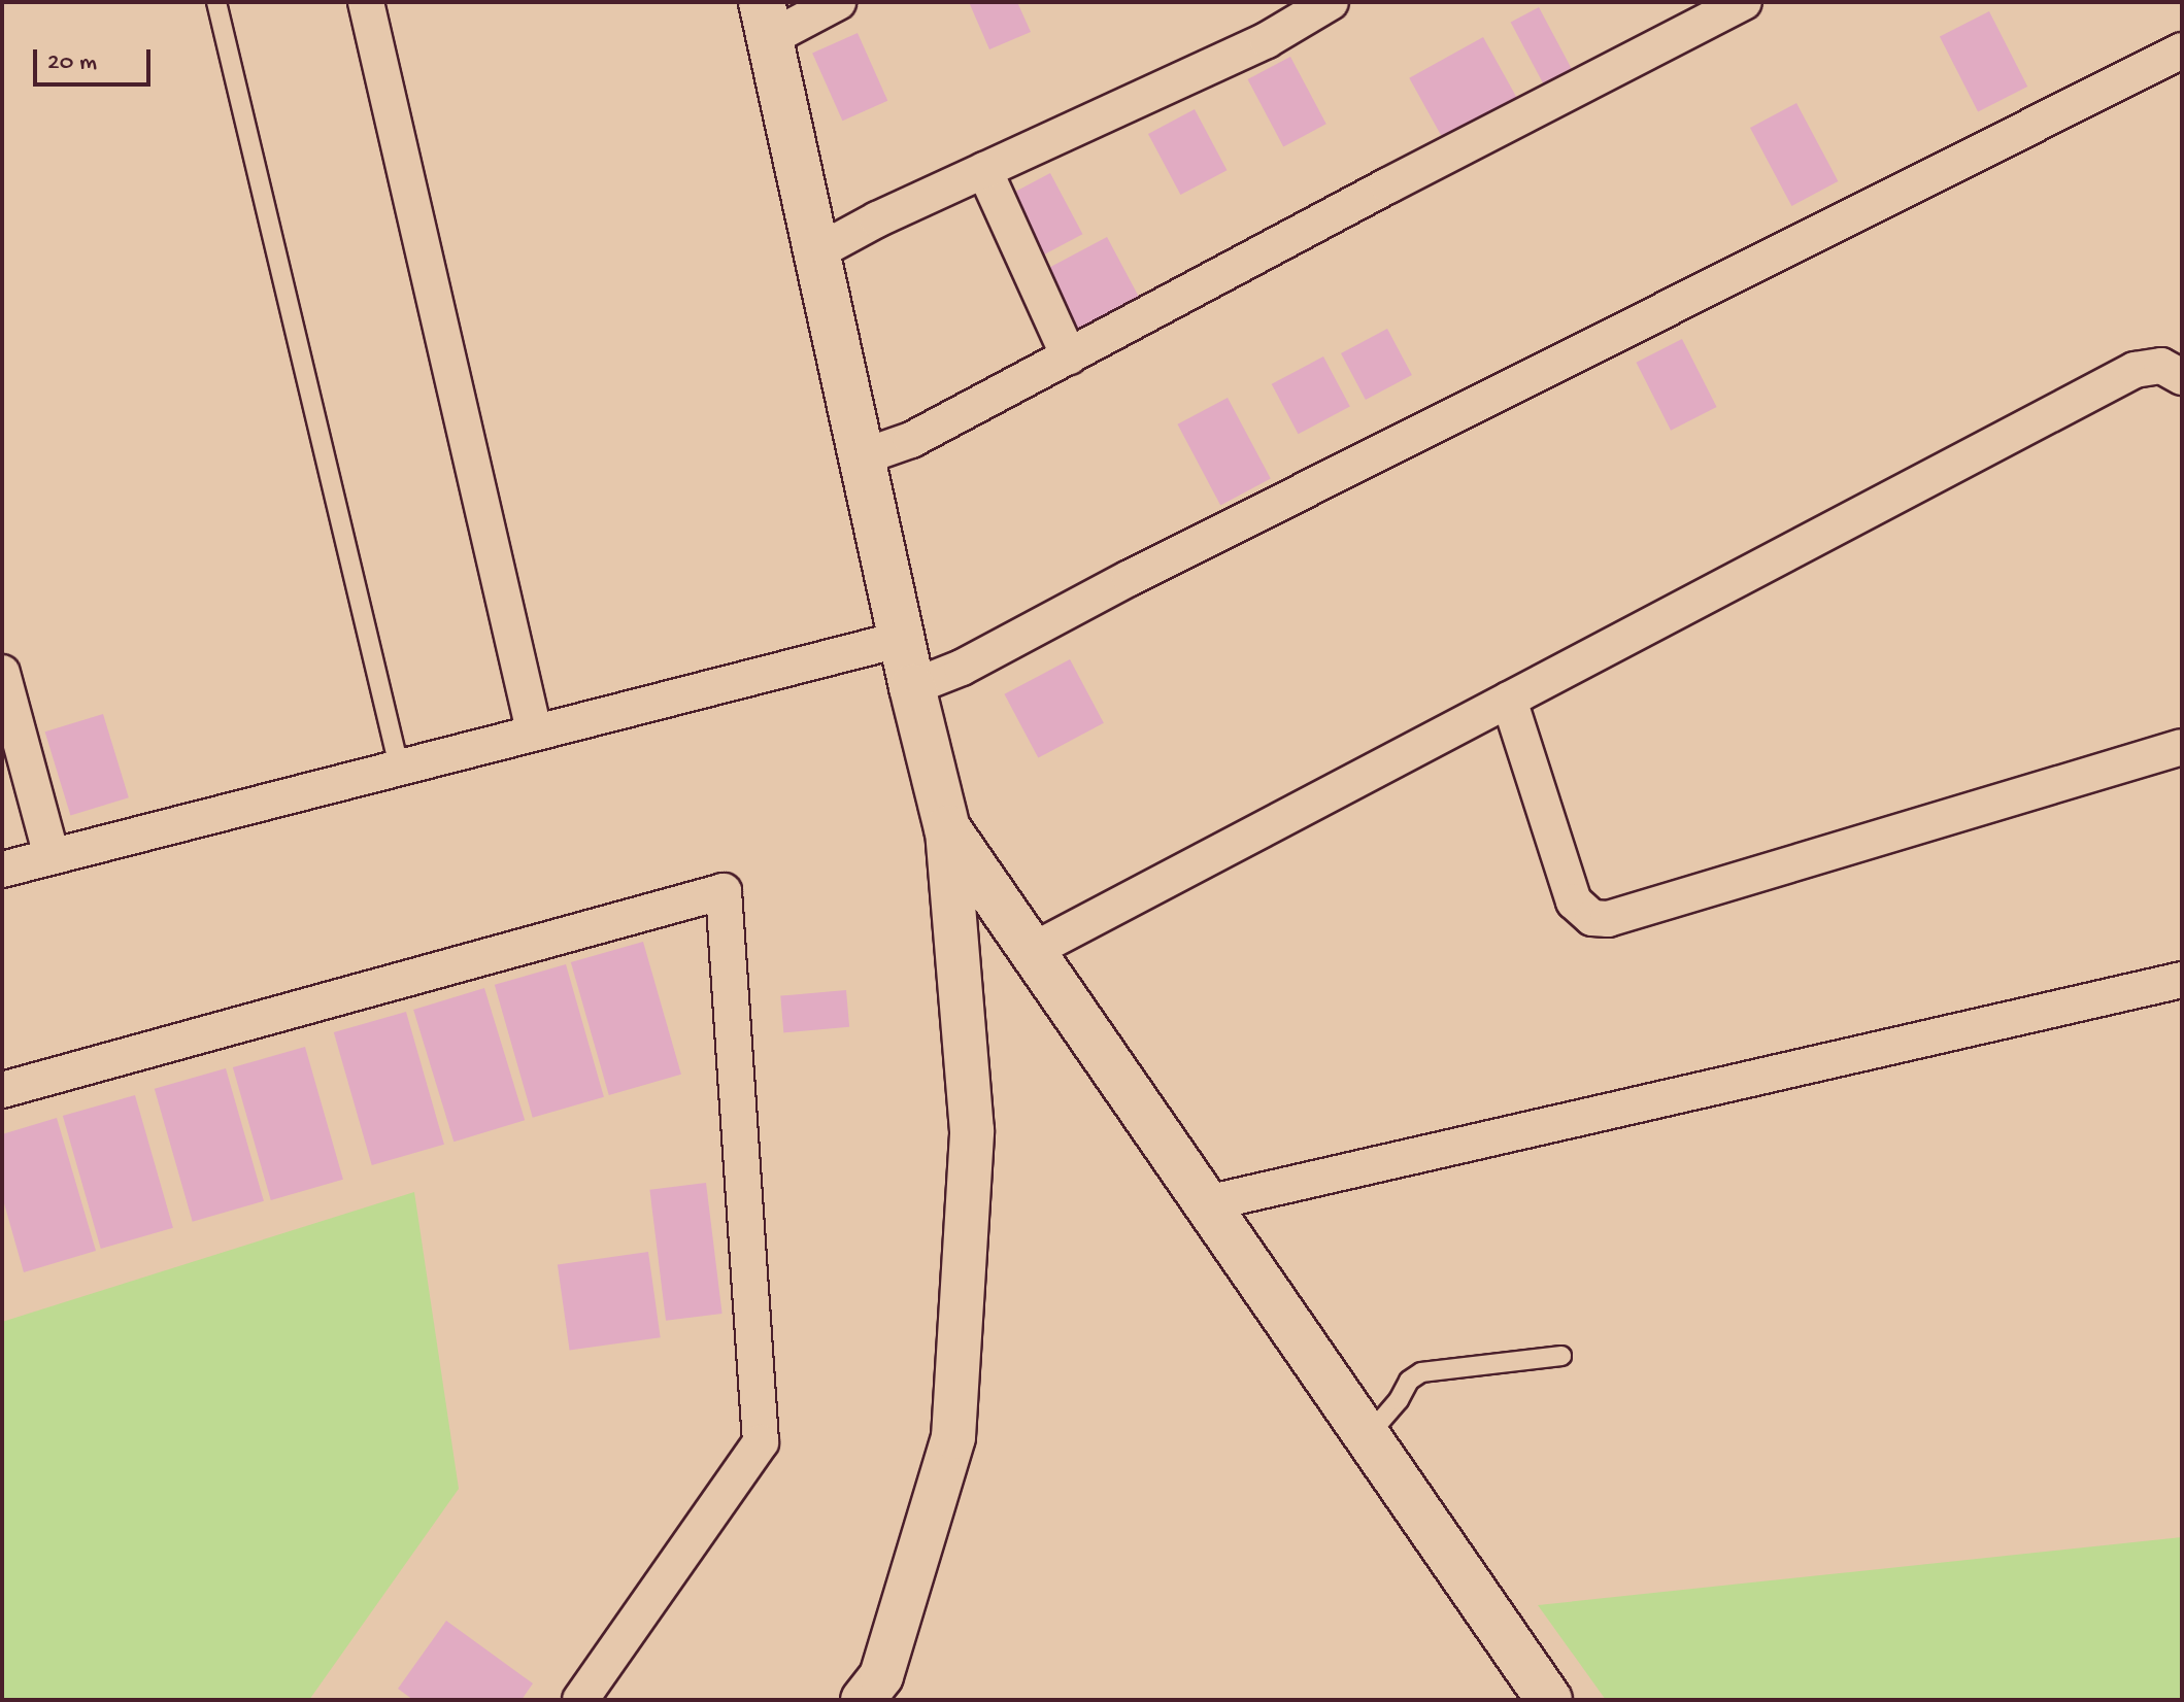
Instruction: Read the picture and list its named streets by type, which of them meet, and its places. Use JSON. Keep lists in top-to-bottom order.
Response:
{
  "scale_bar": "20 m"
}
